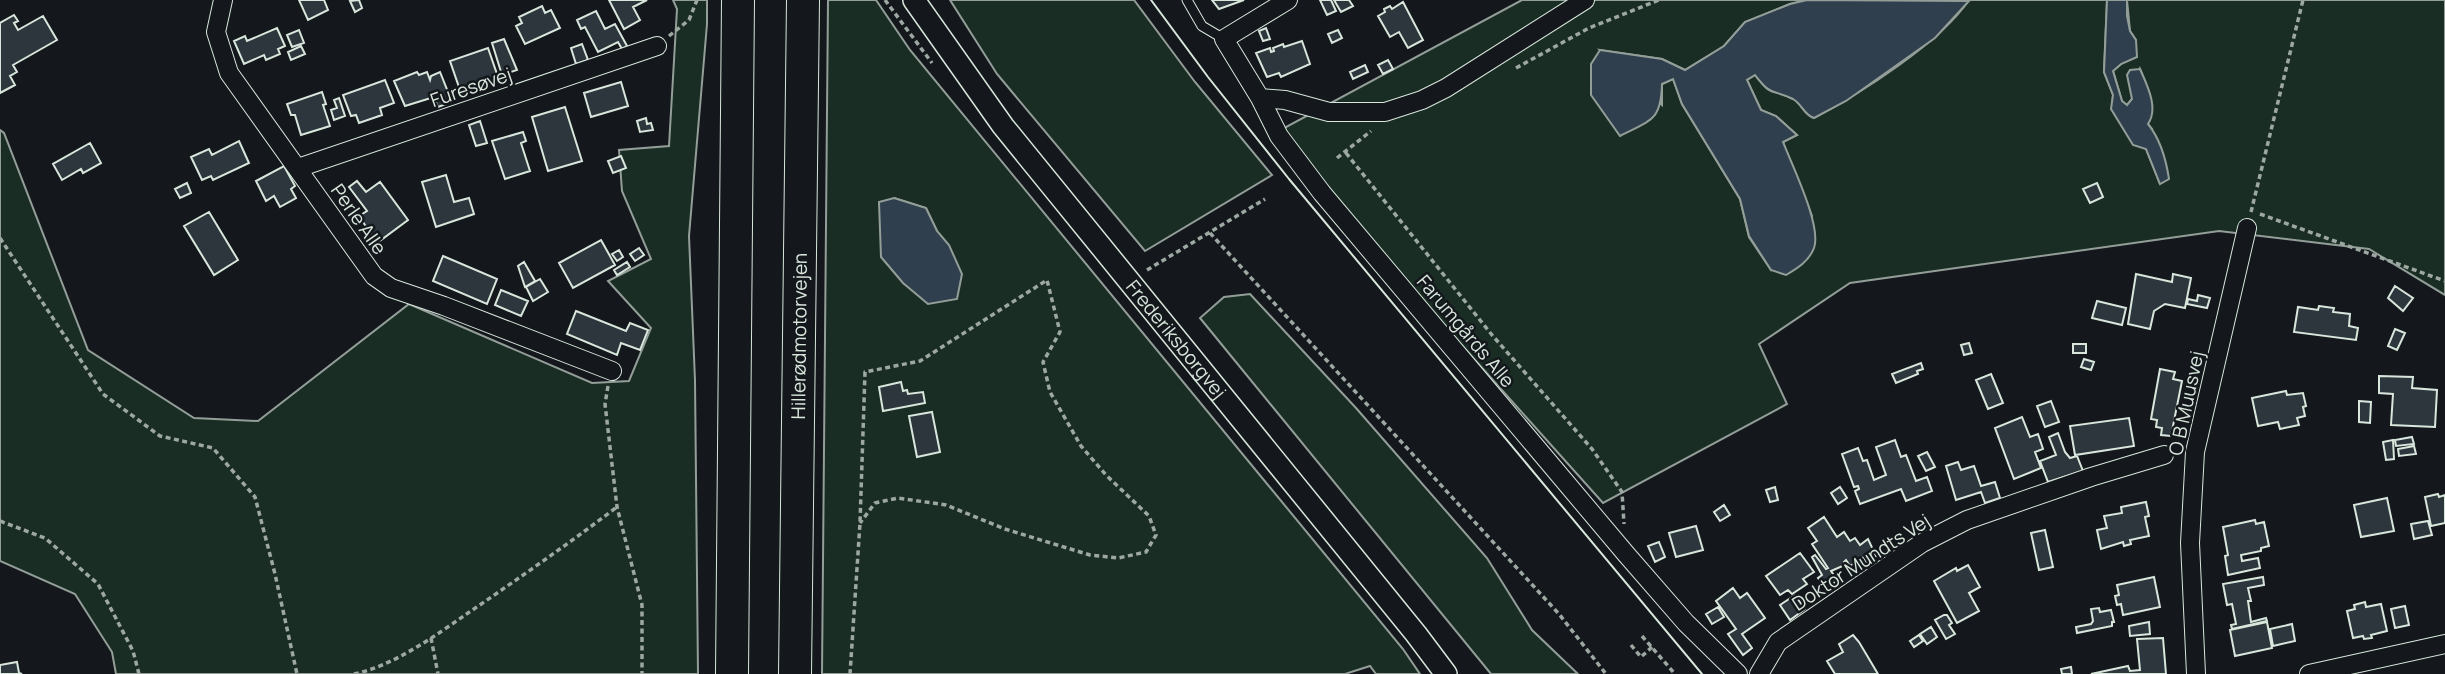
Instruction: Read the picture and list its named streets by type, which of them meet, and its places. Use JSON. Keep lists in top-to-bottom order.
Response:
{
  "streets": {
    "highway": ["Hillerødmotorvejen"],
    "street": [
      "Furesøvej",
      "Perle Alle",
      "Farumgårds Alle",
      "Frederiksborgvej",
      "O B Muusvej",
      "Doktor Mundts Vej"
    ]
  },
  "crossings": [
    ["Furesøvej", "Perle Alle"]
  ]
}
